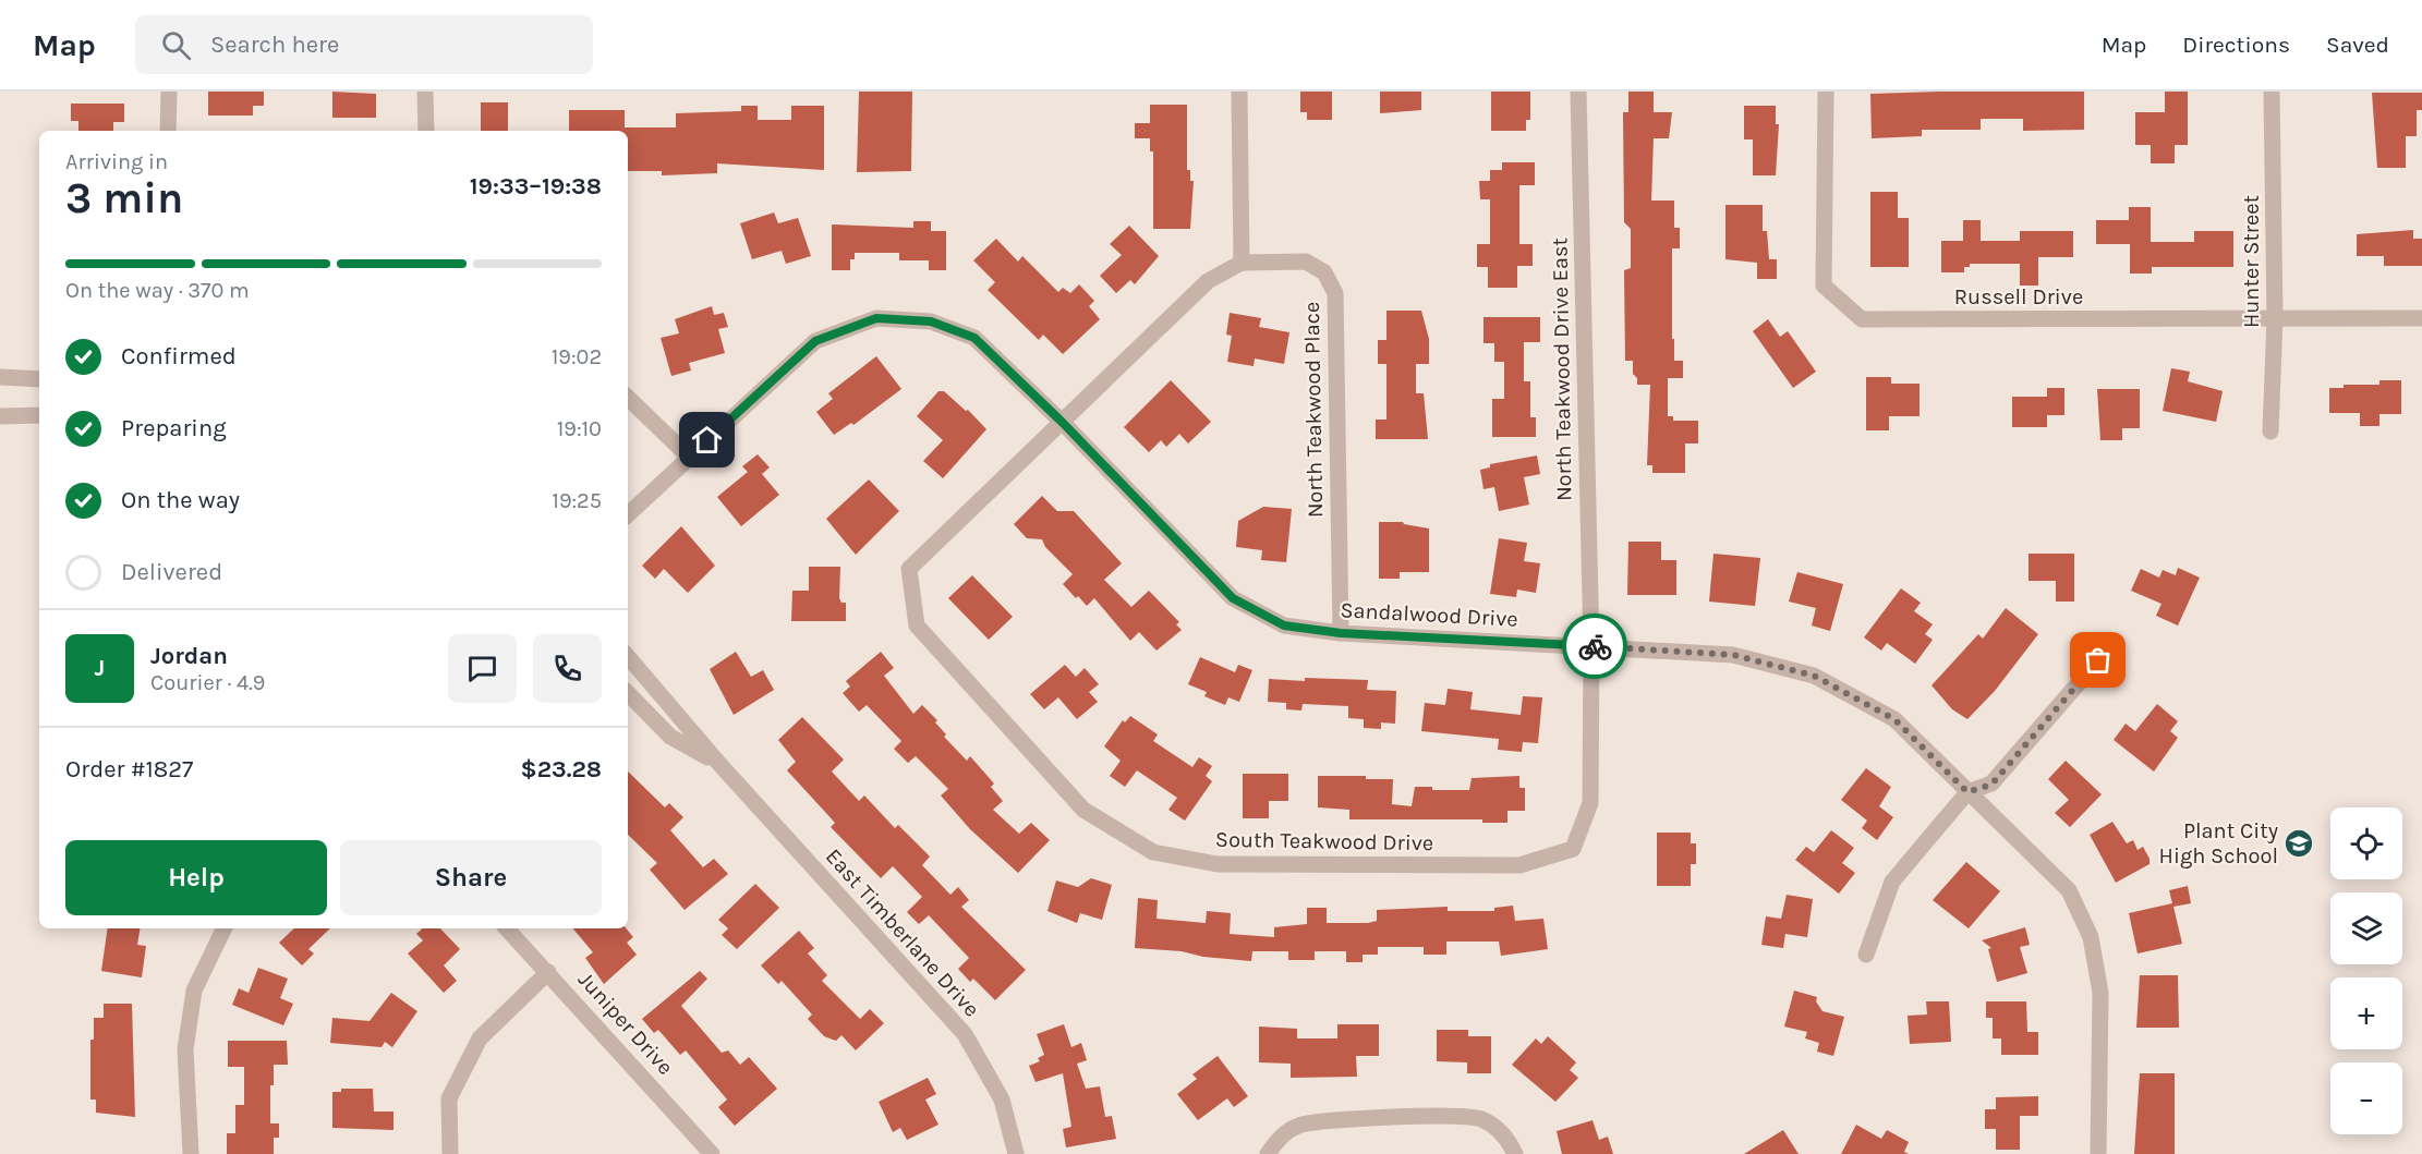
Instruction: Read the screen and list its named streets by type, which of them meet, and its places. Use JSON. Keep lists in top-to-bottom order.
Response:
{
  "streets": {
    "street": [
      "Hunter Street",
      "Russell Drive",
      "North Teakwood Drive East",
      "North Teakwood Place",
      "Sandalwood Drive",
      "South Teakwood Drive",
      "East Timberlane Drive",
      "Juniper Drive"
    ]
  },
  "crossings": [
    ["Hunter Street", "Russell Drive"],
    ["North Teakwood Drive East", "Sandalwood Drive"],
    ["North Teakwood Drive East", "South Teakwood Drive"],
    ["North Teakwood Place", "Sandalwood Drive"],
    ["Sandalwood Drive", "South Teakwood Drive"]
  ],
  "places": {
    "school or university": ["Plant City High School"]
  },
  "page": {
    "header": "Map",
    "search": "Search here",
    "nav": ["Map", "Directions", "Saved"],
    "heading": ["3 min", "Arriving in", "19:33–19:38"],
    "panel": [
      "Jordan",
      "Courier · 4.9",
      "Order #1827",
      "$23.28"
    ],
    "bar": "On the way · 370 m",
    "list": [
      ["Confirmed", "19:02"],
      ["Preparing", "19:10"],
      ["On the way", "19:25"],
      "Delivered"
    ],
    "round": "J",
    "map_buttons": ["+", "−"],
    "buttons": ["Help", "Share"]
  }
}
